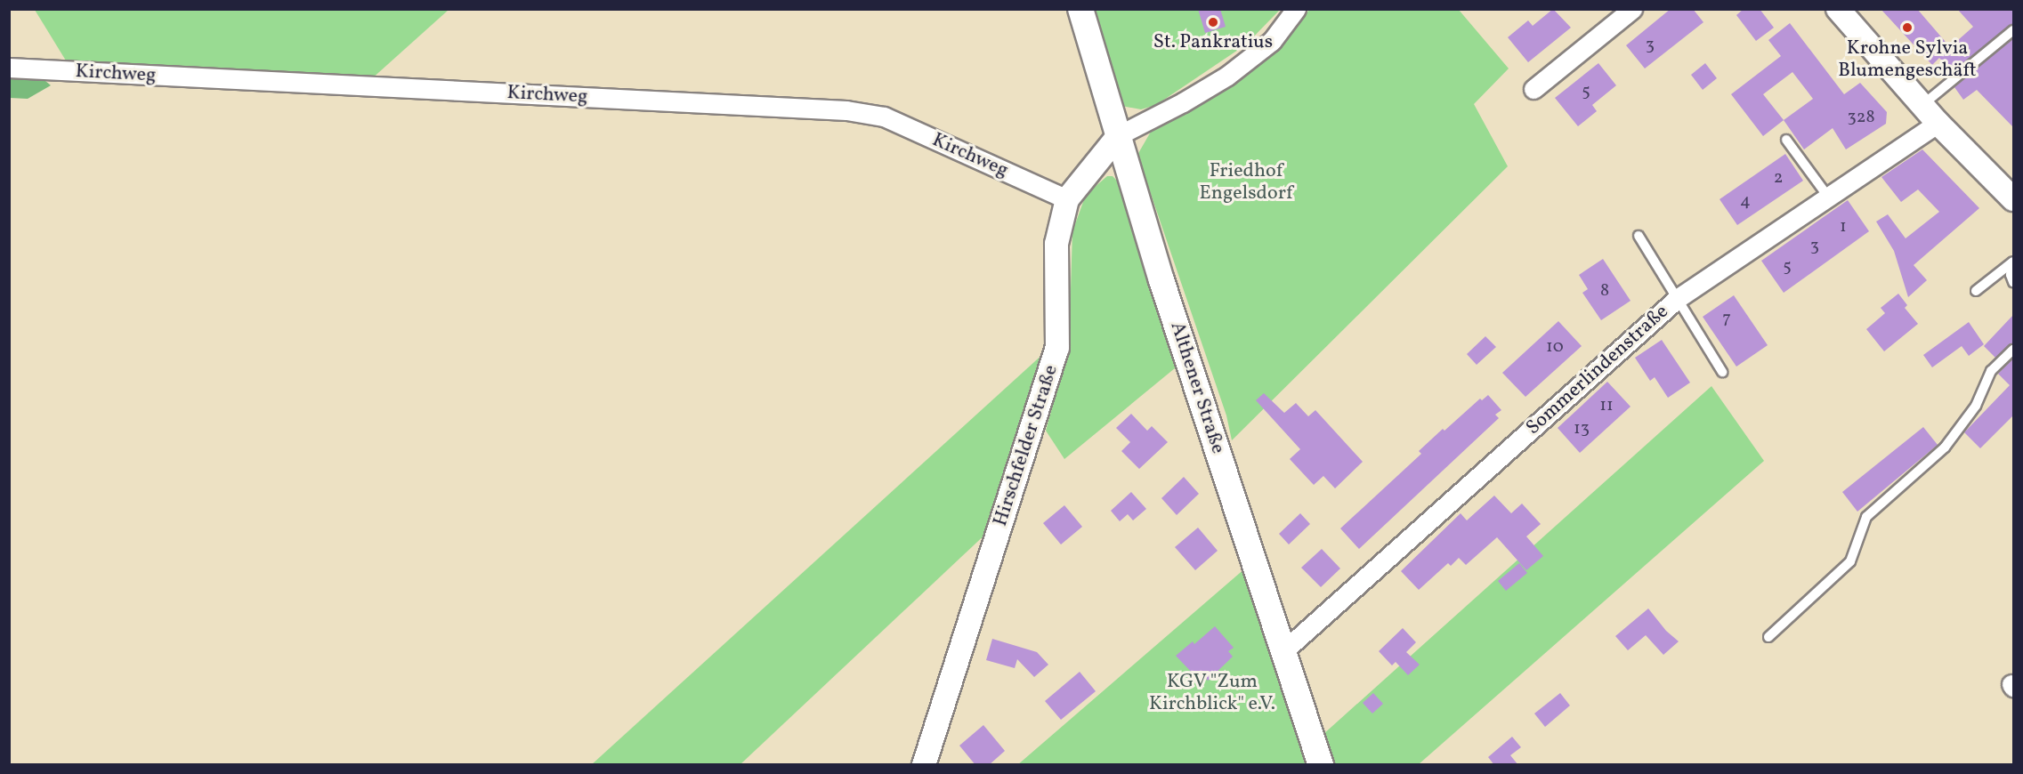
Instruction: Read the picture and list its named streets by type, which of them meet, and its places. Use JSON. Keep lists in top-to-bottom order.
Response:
{
  "streets": {
    "main road": ["Althener Straße"],
    "street": ["Kirchweg", "Sommerlindenstraße", "Hirschfelder Straße"]
  },
  "crossings": [
    ["Kirchweg", "Hirschfelder Straße"],
    ["Sommerlindenstraße", "Althener Straße"],
    ["Althener Straße", "Hirschfelder Straße"]
  ],
  "parks": ["Friedhof Engelsdorf", "KGV \"Zum Kirchblick\" e.V."],
  "places": ["St. Pankratius", "Krohne Sylvia Blumengeschäft"],
  "house_numbers": [
    "3",
    "5",
    "328",
    "2",
    "4",
    "1",
    "3",
    "5",
    "8",
    "7",
    "10",
    "11",
    "13"
  ]
}
